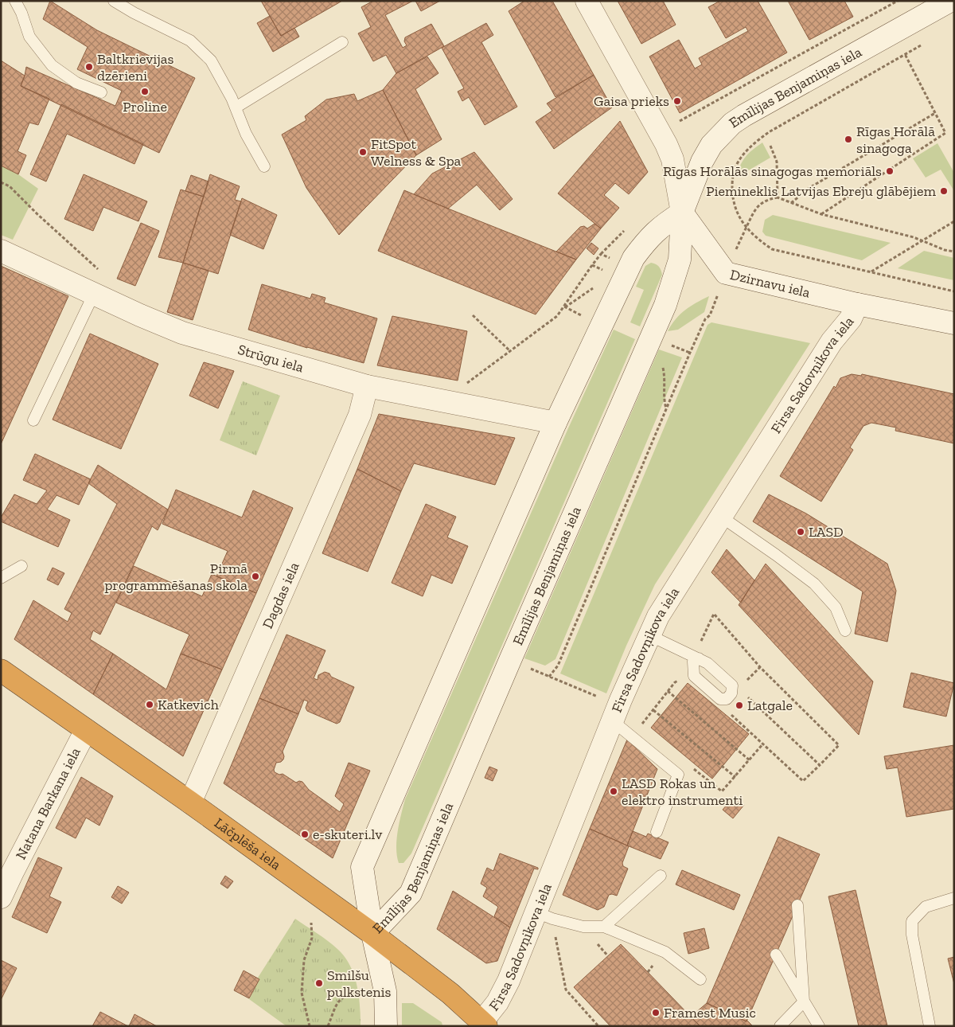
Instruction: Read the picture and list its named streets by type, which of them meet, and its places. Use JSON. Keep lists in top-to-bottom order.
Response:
{
  "streets": {
    "highway": ["Lāčplēša iela"],
    "street": [
      "Emīlijas Benjamiņas iela",
      "Dzirnavu iela",
      "Strūgu iela",
      "Firsa Sadovņikova iela",
      "Dagdas iela",
      "Natana Barkana iela"
    ]
  },
  "crossings": [
    ["Emīlijas Benjamiņas iela", "Dzirnavu iela"],
    ["Emīlijas Benjamiņas iela", "Strūgu iela"],
    ["Emīlijas Benjamiņas iela", "Lāčplēša iela"],
    ["Dzirnavu iela", "Firsa Sadovņikova iela"],
    ["Strūgu iela", "Dagdas iela"],
    ["Firsa Sadovņikova iela", "Lāčplēša iela"],
    ["Dagdas iela", "Lāčplēša iela"],
    ["Natana Barkana iela", "Lāčplēša iela"]
  ],
  "places": [
    "Baltkrievijas dzērieni",
    "Proline",
    "Gaisa prieks",
    "Rīgas Horālā sinagoga",
    "FitSpot Welness & Spa",
    "Rīgas Horālās sinagogas memoriāls",
    "Piemineklis Latvijas Ebreju glābējiem",
    "LASD",
    "Pirmā programmēšanas skola",
    "Katkevich",
    "Latgale",
    "LASD Rokas un elektro instrumenti",
    "e-skuteri.lv",
    "Smilšu pulkstenis",
    "Framest Music"
  ]
}
